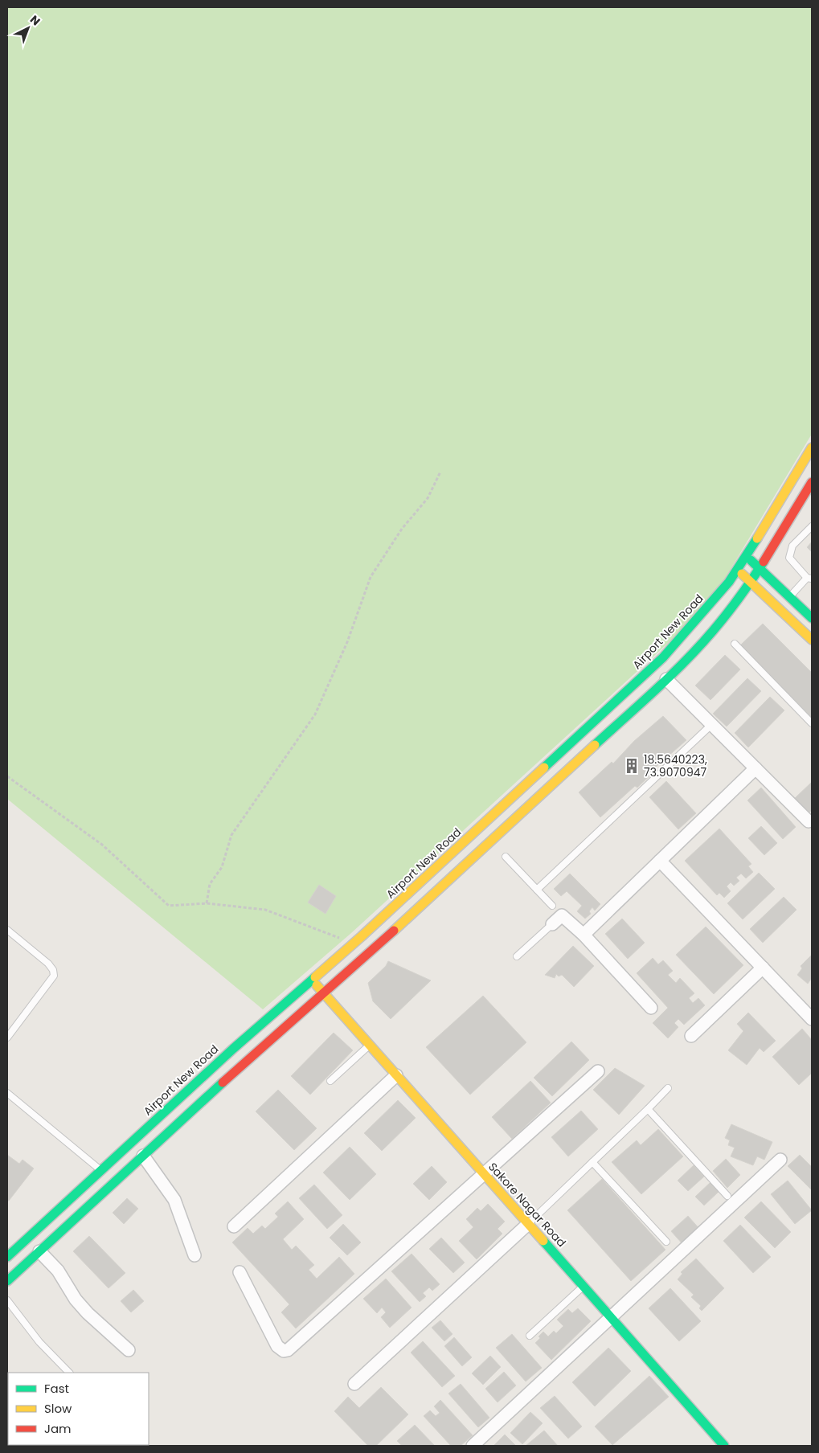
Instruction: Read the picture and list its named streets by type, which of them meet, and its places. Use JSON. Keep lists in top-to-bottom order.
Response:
{
  "streets": {
    "main road": ["Airport New Road", "Sakore Nagar Road"]
  },
  "crossings": [
    ["Airport New Road", "Sakore Nagar Road"]
  ],
  "places": {
    "building": ["18.5640223, 73.9070947"]
  },
  "legend": ["Fast", "Slow", "Jam"],
  "north": "top right"
}
